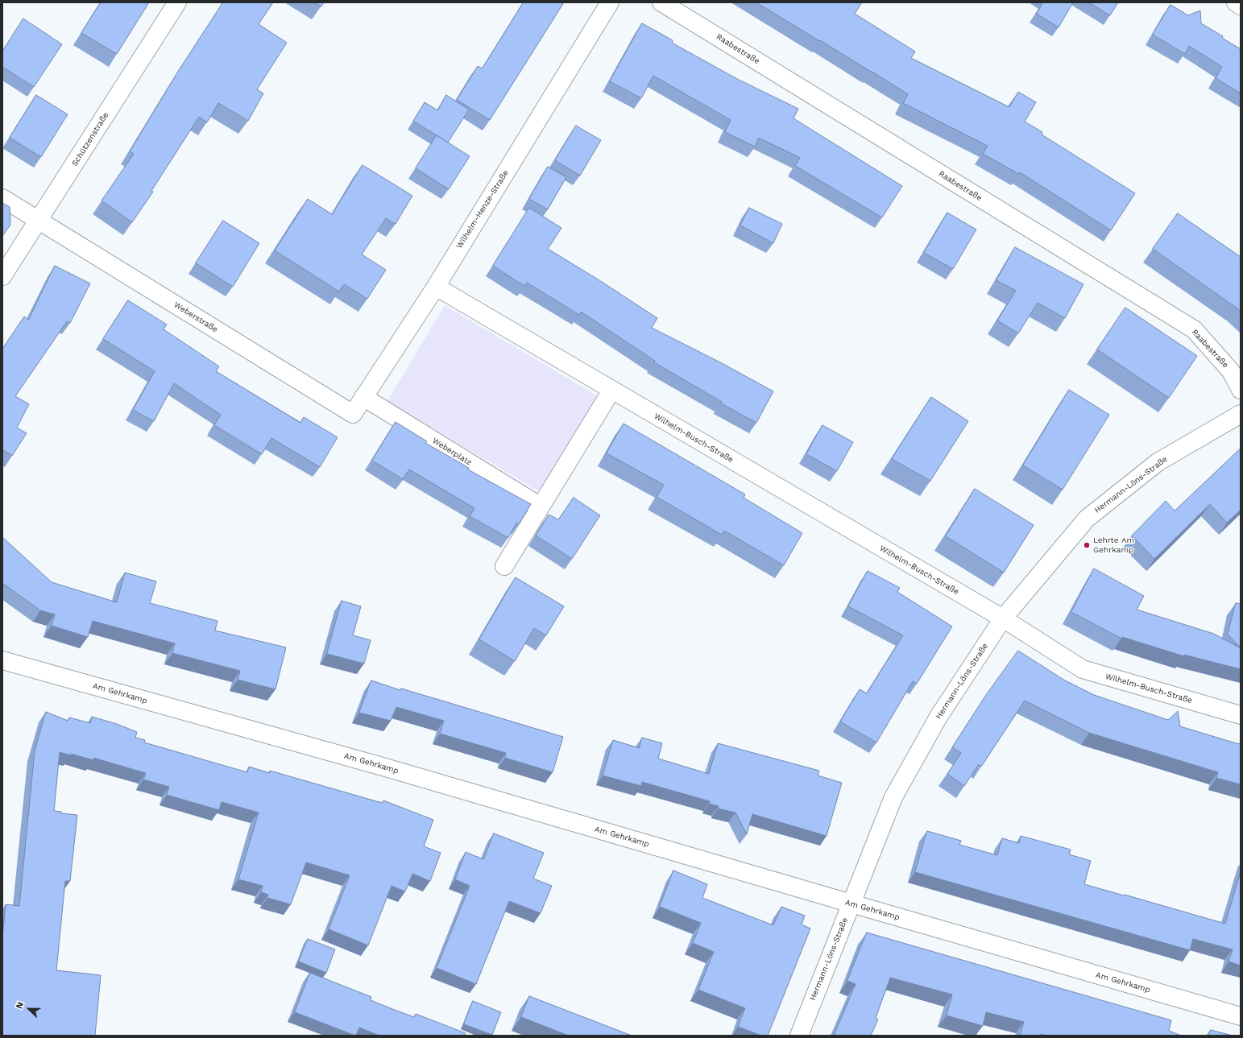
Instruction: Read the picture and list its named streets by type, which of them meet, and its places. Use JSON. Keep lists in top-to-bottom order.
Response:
{
  "streets": {
    "street": [
      "Raabestraße",
      "Schützenstraße",
      "Wilhelm-Henze-Straße",
      "Weberstraße",
      "Wilhelm-Busch-Straße",
      "Weberplatz",
      "Hermann-Löns-Straße",
      "Am Gehrkamp"
    ]
  },
  "crossings": [
    ["Schützenstraße", "Weberstraße"],
    ["Wilhelm-Henze-Straße", "Weberstraße"],
    ["Wilhelm-Henze-Straße", "Wilhelm-Busch-Straße"],
    ["Wilhelm-Henze-Straße", "Weberplatz"],
    ["Wilhelm-Busch-Straße", "Hermann-Löns-Straße"],
    ["Hermann-Löns-Straße", "Am Gehrkamp"]
  ],
  "places": ["Lehrte Am Gehrkamp"],
  "north": "left"
}
